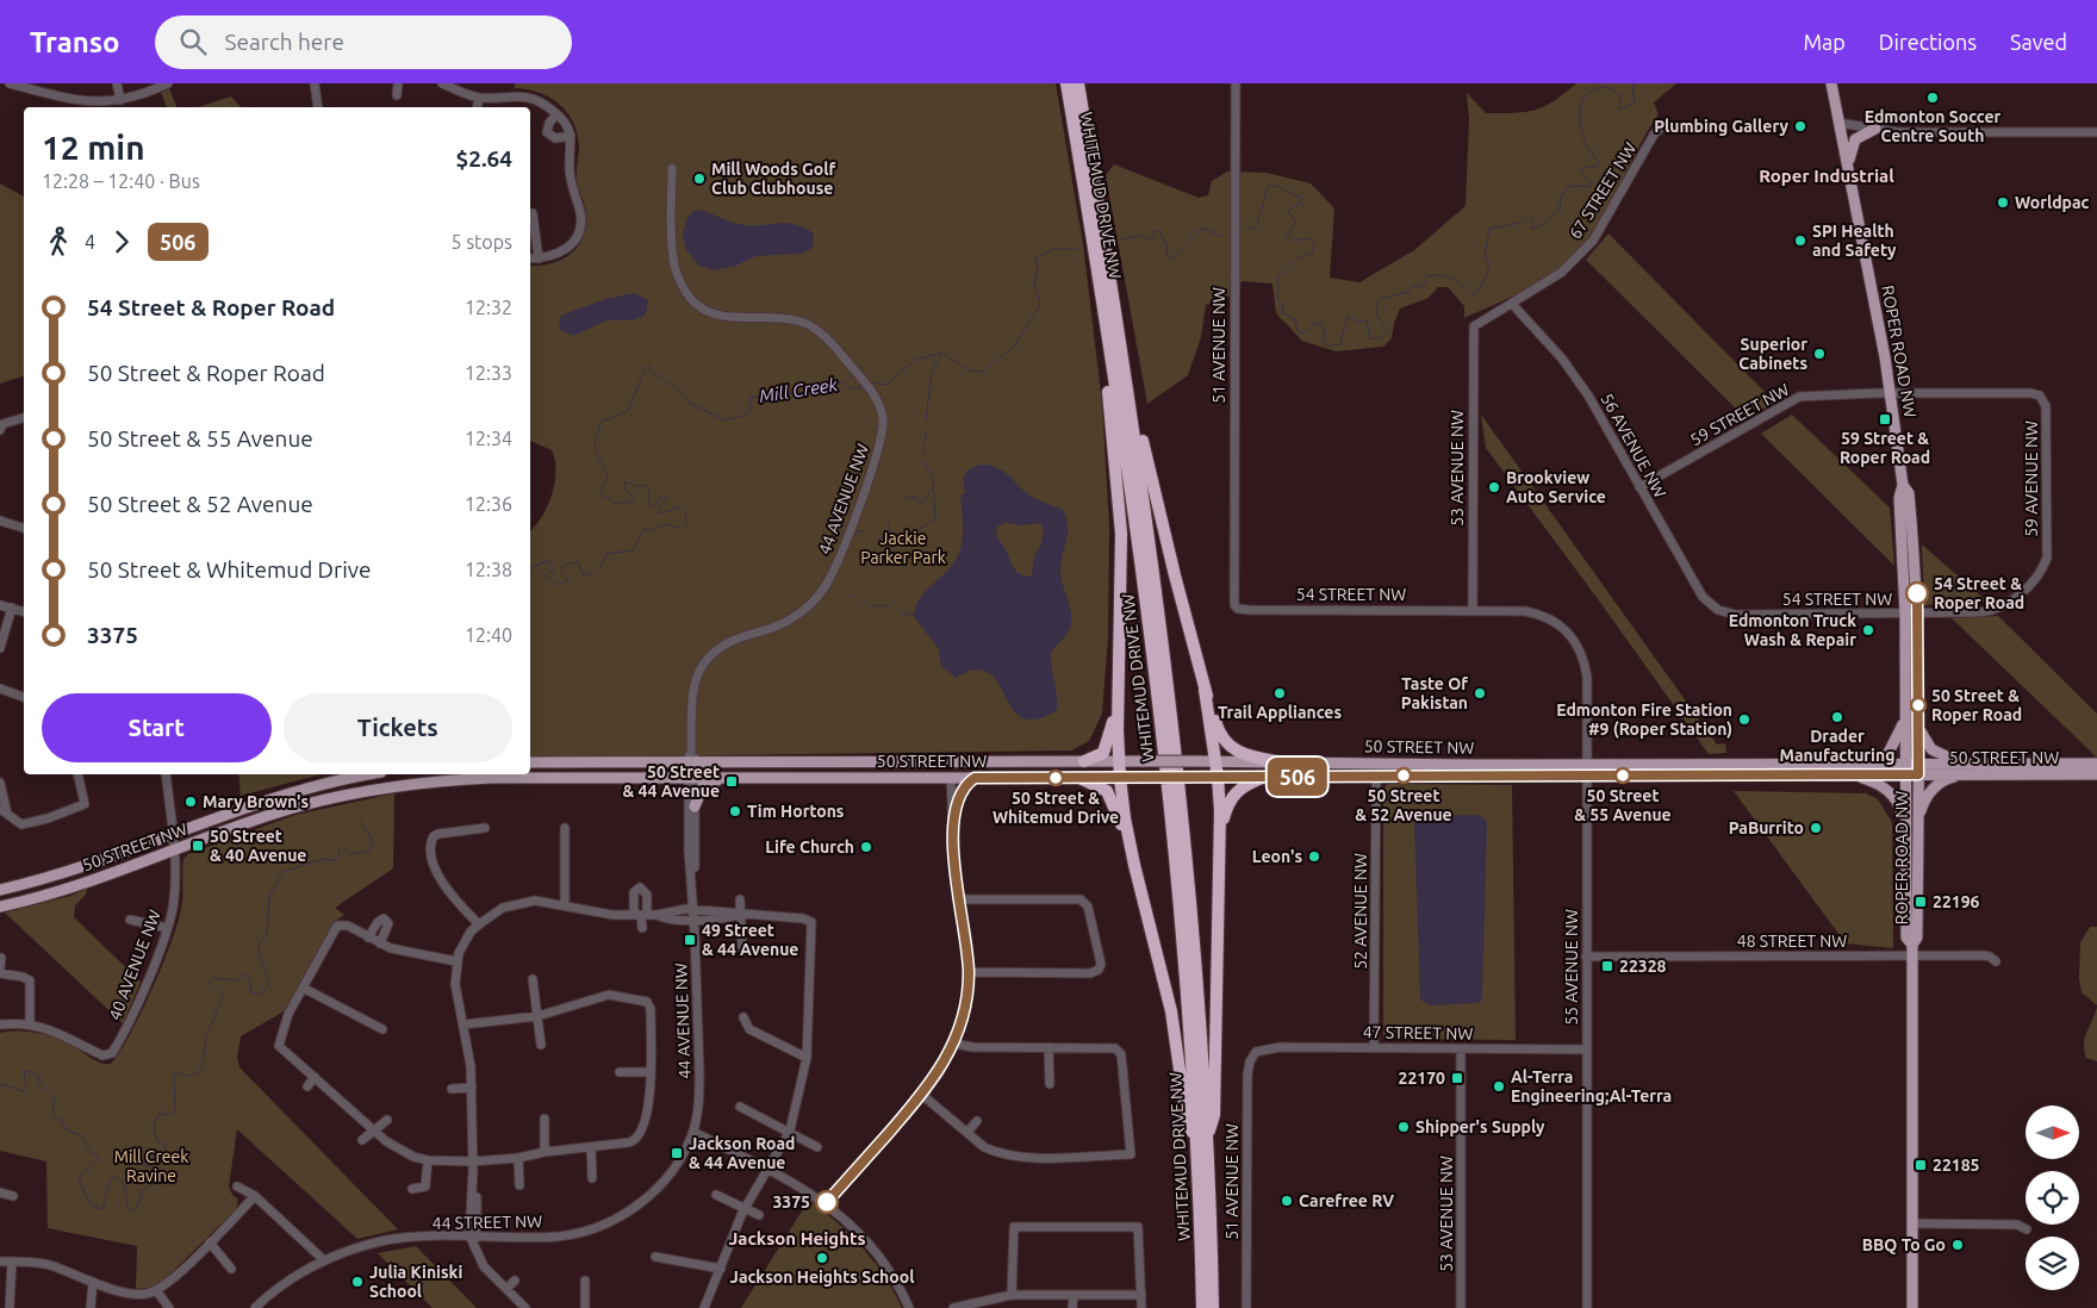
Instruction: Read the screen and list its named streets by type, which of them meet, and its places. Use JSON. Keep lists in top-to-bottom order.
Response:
{
  "streets": {
    "highway": ["WHITEMUD DRIVE NW"],
    "main road": ["ROPER ROAD NW", "50 STREET NW"],
    "street": [
      "67 STREET NW",
      "51 AVENUE NW",
      "59 STREET NW",
      "56 AVENUE NW",
      "53 AVENUE NW",
      "59 AVENUE NW",
      "44 AVENUE NW",
      "54 STREET NW",
      "52 AVENUE NW",
      "48 STREET NW",
      "40 AVENUE NW",
      "55 AVENUE NW",
      "47 STREET NW",
      "44 STREET NW"
    ]
  },
  "crossings": [
    ["67 STREET NW", "56 AVENUE NW"],
    ["67 STREET NW", "53 AVENUE NW"],
    ["51 AVENUE NW", "54 STREET NW"],
    ["51 AVENUE NW", "47 STREET NW"],
    ["ROPER ROAD NW", "59 STREET NW"],
    ["ROPER ROAD NW", "54 STREET NW"],
    ["ROPER ROAD NW", "50 STREET NW"],
    ["ROPER ROAD NW", "48 STREET NW"],
    ["59 STREET NW", "56 AVENUE NW"],
    ["59 STREET NW", "59 AVENUE NW"],
    ["56 AVENUE NW", "54 STREET NW"],
    ["53 AVENUE NW", "54 STREET NW"],
    ["53 AVENUE NW", "47 STREET NW"],
    ["59 AVENUE NW", "54 STREET NW"],
    ["44 AVENUE NW", "50 STREET NW"],
    ["44 AVENUE NW", "44 STREET NW"],
    ["54 STREET NW", "55 AVENUE NW"],
    ["50 STREET NW", "52 AVENUE NW"],
    ["50 STREET NW", "40 AVENUE NW"],
    ["50 STREET NW", "55 AVENUE NW"],
    ["52 AVENUE NW", "47 STREET NW"],
    ["48 STREET NW", "55 AVENUE NW"],
    ["55 AVENUE NW", "47 STREET NW"]
  ],
  "districts": ["Roper Industrial", "Jackson Heights"],
  "water": ["Mill Creek"],
  "parks": ["Jackie Parker Park", "Mill Creek Ravine"],
  "places": {
    "other": [
      "Edmonton Soccer Centre South",
      "Plumbing Gallery",
      "Mill Woods Golf Club Clubhouse",
      "Worldpac",
      "SPI Health and Safety",
      "Superior Cabinets",
      "Brookview Auto Service",
      "54 Street & Roper Road",
      "Edmonton Truck Wash & Repair",
      "Trail Appliances",
      "Taste Of Pakistan",
      "50 Street & Roper Road",
      "Drader Manufacturing",
      "Edmonton Fire Station #9 (Roper Station)",
      "50 Street & 52 Avenue",
      "50 Street & 55 Avenue",
      "50 Street & Whitemud Drive",
      "Mary Brown's",
      "Tim Hortons",
      "PaBurrito",
      "Life Church",
      "Leon's",
      "Al-Terra Engineering;Al-Terra",
      "Shipper's Supply",
      "Carefree RV",
      "3375",
      "BBQ To Go",
      "Jackson Heights School",
      "Julia Kiniski School"
    ],
    "transit": [
      "59 Street & Roper Road",
      "50 Street & 44 Avenue",
      "50 Street & 40 Avenue",
      "22196",
      "49 Street & 44 Avenue",
      "22328",
      "22170",
      "Jackson Road & 44 Avenue",
      "22185"
    ]
  },
  "lines": ["bus line 506"],
  "north": "right",
  "page": {
    "header": "Transo",
    "search": "Search here",
    "nav": ["Map", "Directions", "Saved"],
    "on_map": "506",
    "heading": ["12 min", "12:28 – 12:40 · Bus", "$2.64"],
    "legs": ["4", "506", "5 stops"],
    "list": [
      {
        "name": "54 Street & Roper Road",
        "value": "12:32"
      },
      {
        "name": "50 Street & Roper Road",
        "value": "12:33"
      },
      {
        "name": "50 Street & 55 Avenue",
        "value": "12:34"
      },
      {
        "name": "50 Street & 52 Avenue",
        "value": "12:36"
      },
      {
        "name": "50 Street & Whitemud Drive",
        "value": "12:38"
      },
      {
        "name": "3375",
        "value": "12:40"
      }
    ],
    "buttons": ["Start", "Tickets"]
  }
}
